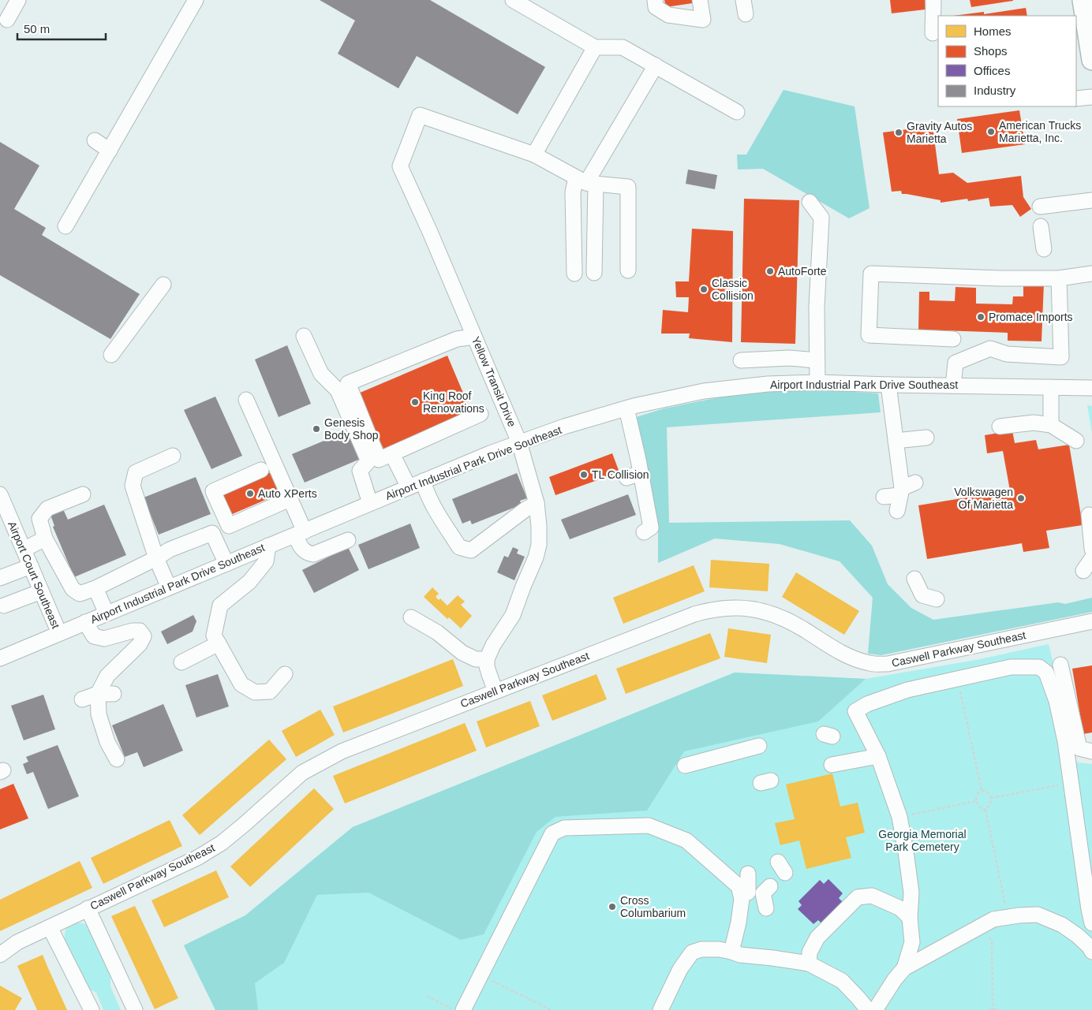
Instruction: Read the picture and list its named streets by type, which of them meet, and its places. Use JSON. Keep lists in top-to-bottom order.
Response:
{
  "streets": {
    "street": [
      "Yellow Transit Drive",
      "Airport Industrial Park Drive Southeast",
      "Airport Court Southeast",
      "Caswell Parkway Southeast"
    ]
  },
  "crossings": [
    ["Yellow Transit Drive", "Airport Industrial Park Drive Southeast"],
    ["Airport Industrial Park Drive Southeast", "Airport Court Southeast"]
  ],
  "parks": ["Georgia Memorial Park Cemetery"],
  "places": [
    "American Trucks Marietta, Inc.",
    "Gravity Autos Marietta",
    "AutoForte",
    "Classic Collision",
    "Promace Imports",
    "King Roof Renovations",
    "Genesis Body Shop",
    "TL Collision",
    "Auto XPerts",
    "Volkswagen Of Marietta",
    "Cross Columbarium"
  ],
  "legend": [
    "Homes",
    "Shops",
    "Offices",
    "Industry"
  ],
  "scale_bar": "50 m"
}
